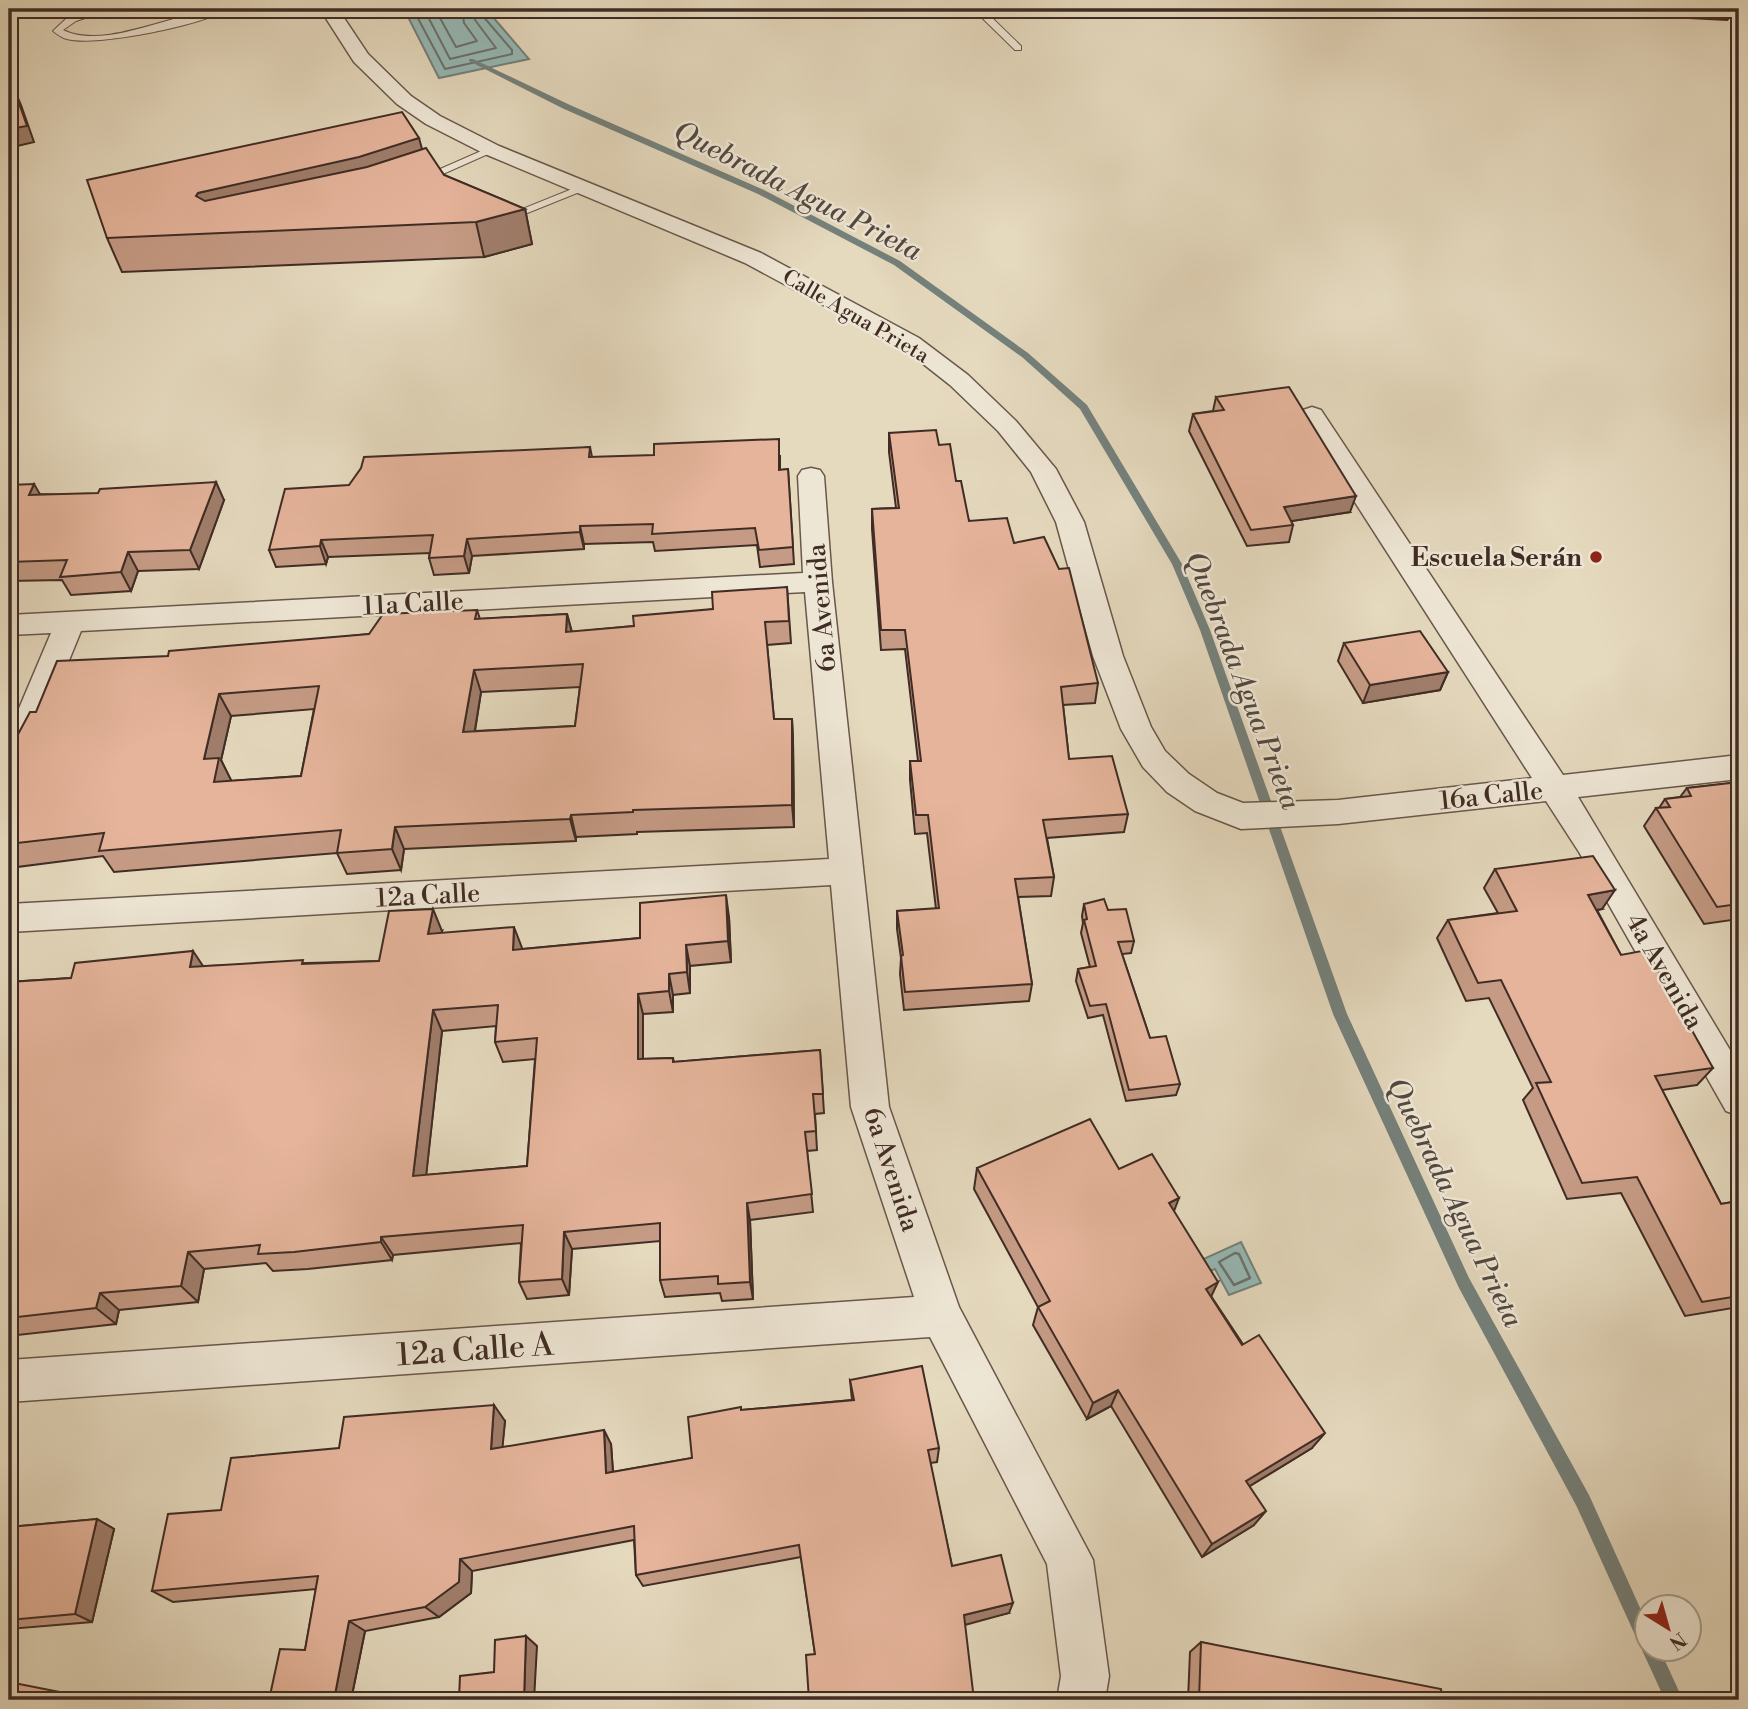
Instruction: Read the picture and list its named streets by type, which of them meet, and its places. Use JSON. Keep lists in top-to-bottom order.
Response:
{
  "streets": {
    "street": [
      "Calle Agua Prieta",
      "11a Calle",
      "6a Avenida",
      "16a Calle",
      "12a Calle",
      "4a Avenida",
      "12a Calle A"
    ]
  },
  "crossings": [
    ["Calle Agua Prieta", "16a Calle"],
    ["11a Calle", "6a Avenida"],
    ["6a Avenida", "12a Calle"],
    ["6a Avenida", "12a Calle A"],
    ["16a Calle", "4a Avenida"]
  ],
  "water": ["Quebrada Agua Prieta"],
  "places": ["Escuela Serán"],
  "north": "bottom right"
}
